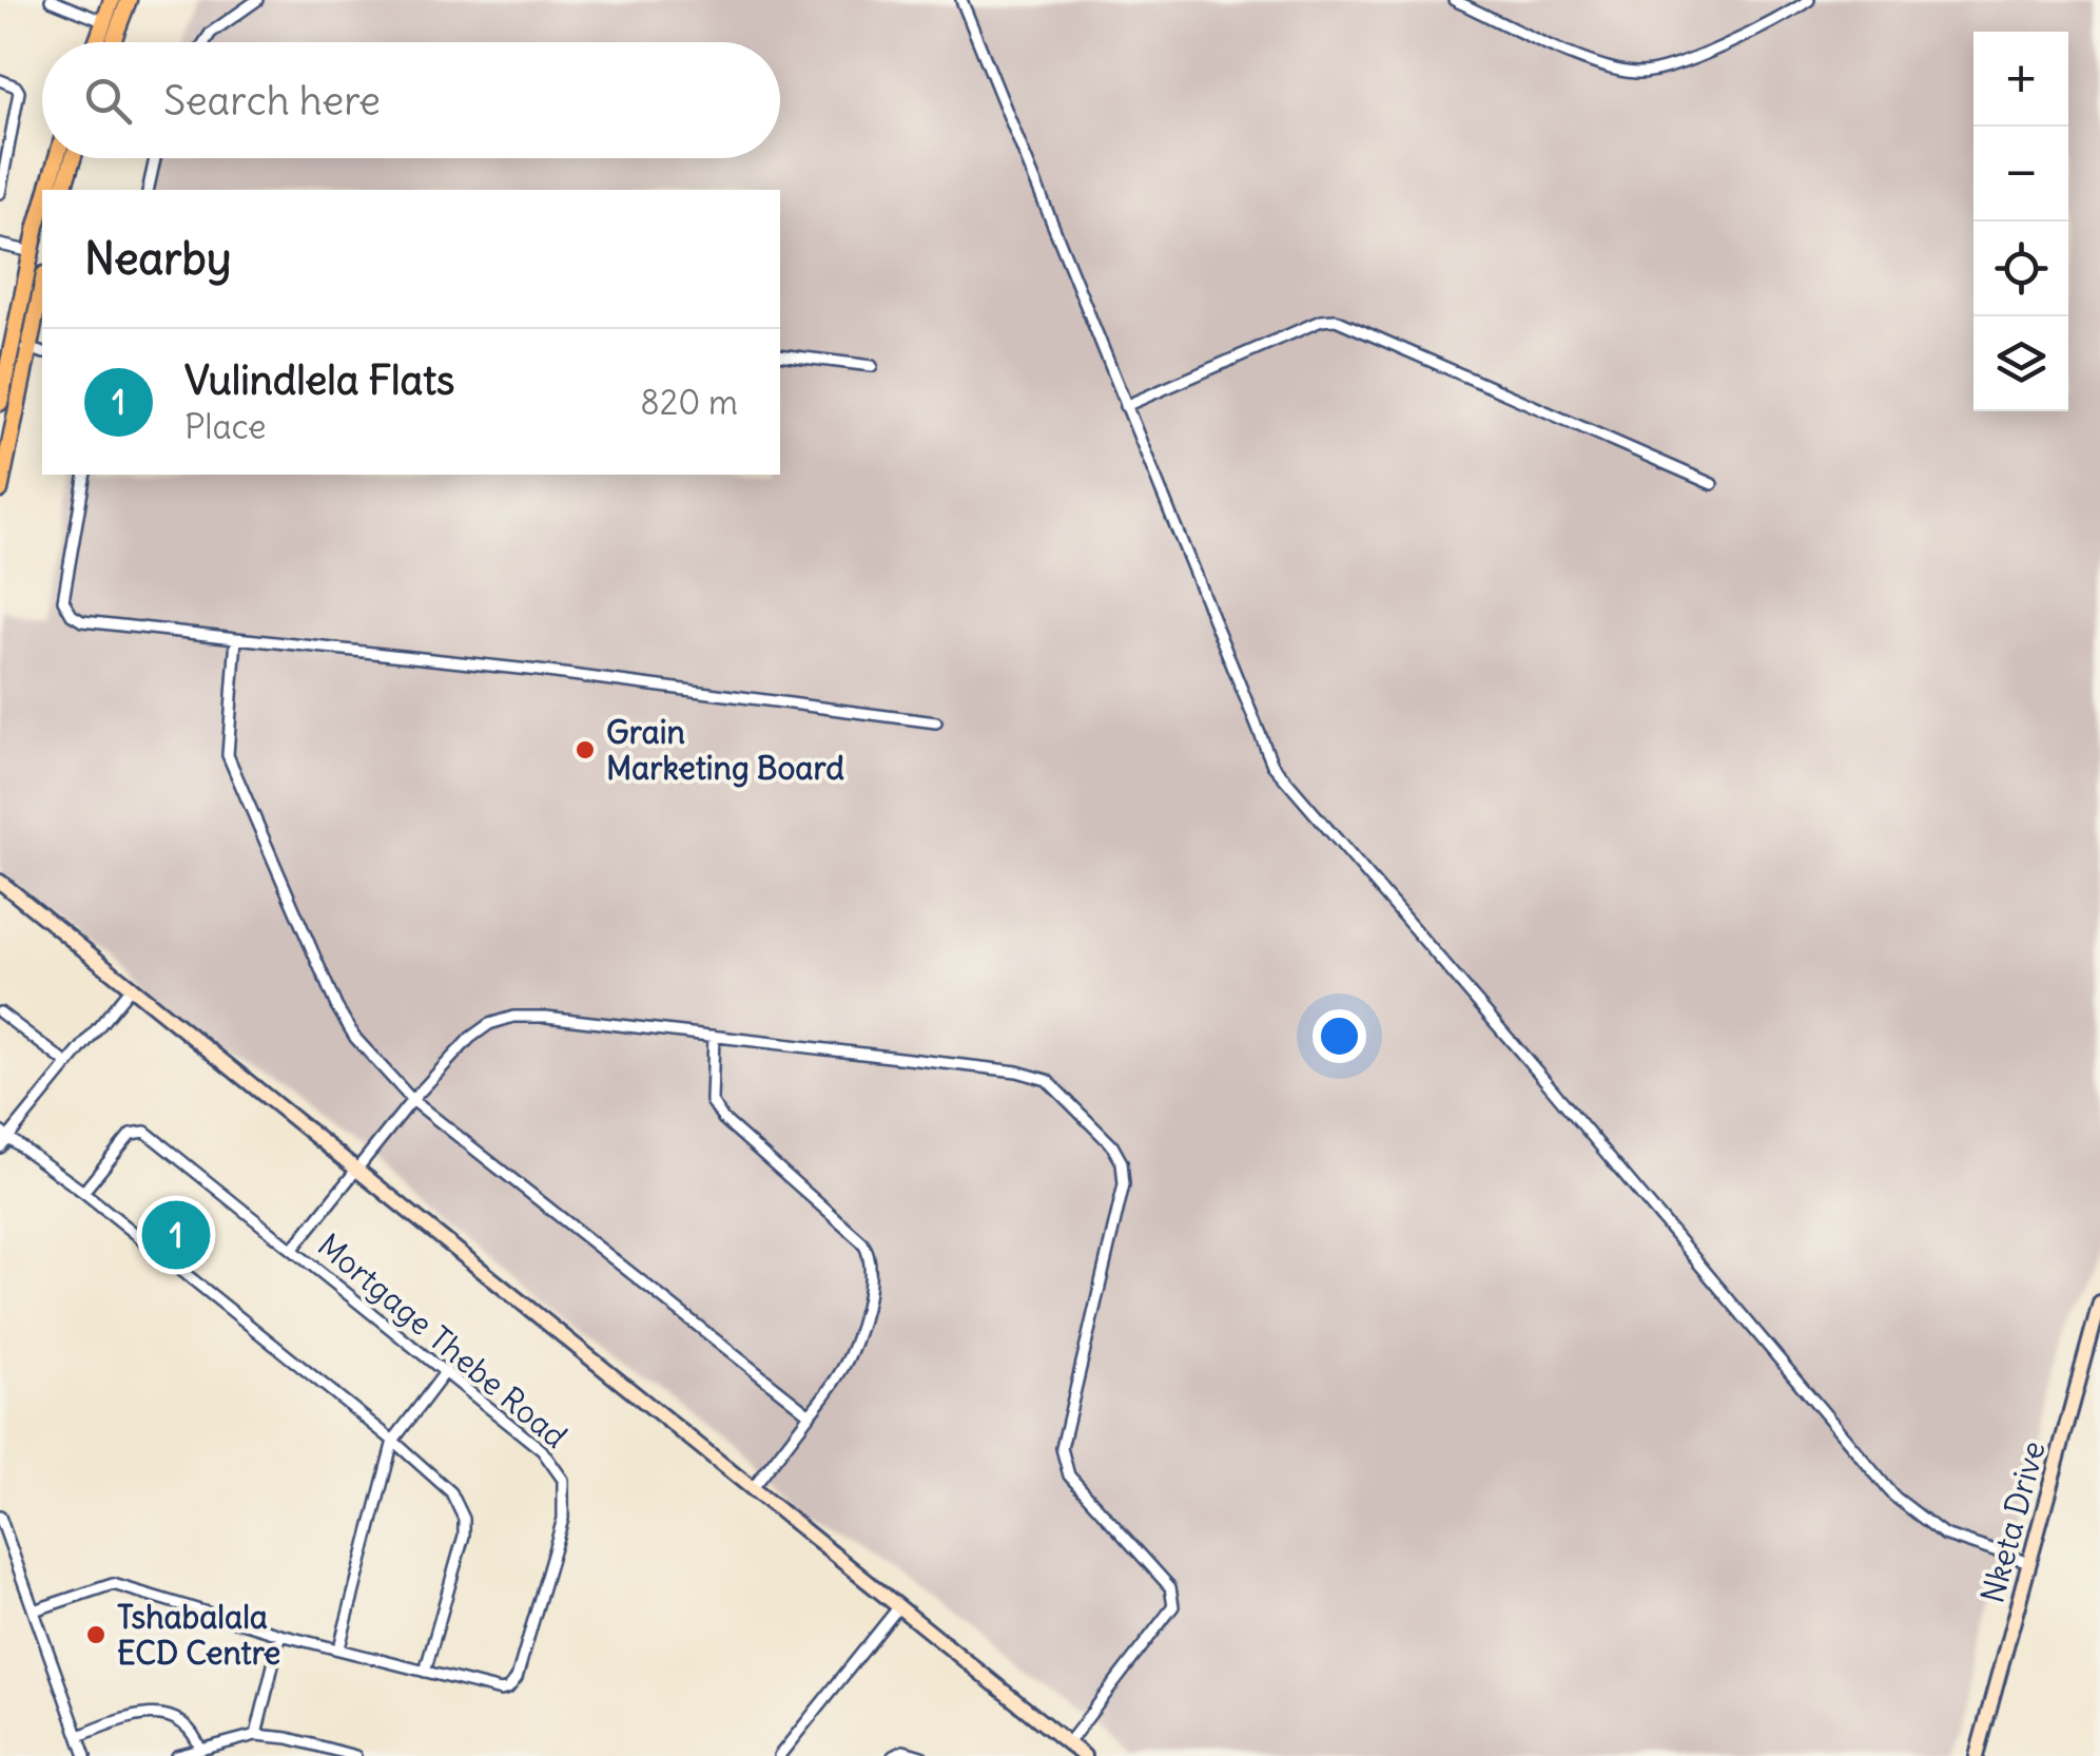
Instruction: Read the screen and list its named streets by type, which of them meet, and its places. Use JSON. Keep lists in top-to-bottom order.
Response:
{
  "streets": {
    "street": ["Mortgage Thebe Road", "Nketa Drive"]
  },
  "places": ["Grain Marketing Board", "Tshabalala ECD Centre"],
  "page": {
    "map_buttons": ["+", "−"],
    "search": "Search here",
    "heading": "Nearby",
    "list": [
      {
        "mark": "1",
        "name": "Vulindlela Flats",
        "note": "Place",
        "value": "820 m"
      }
    ],
    "pins": "1"
  }
}
